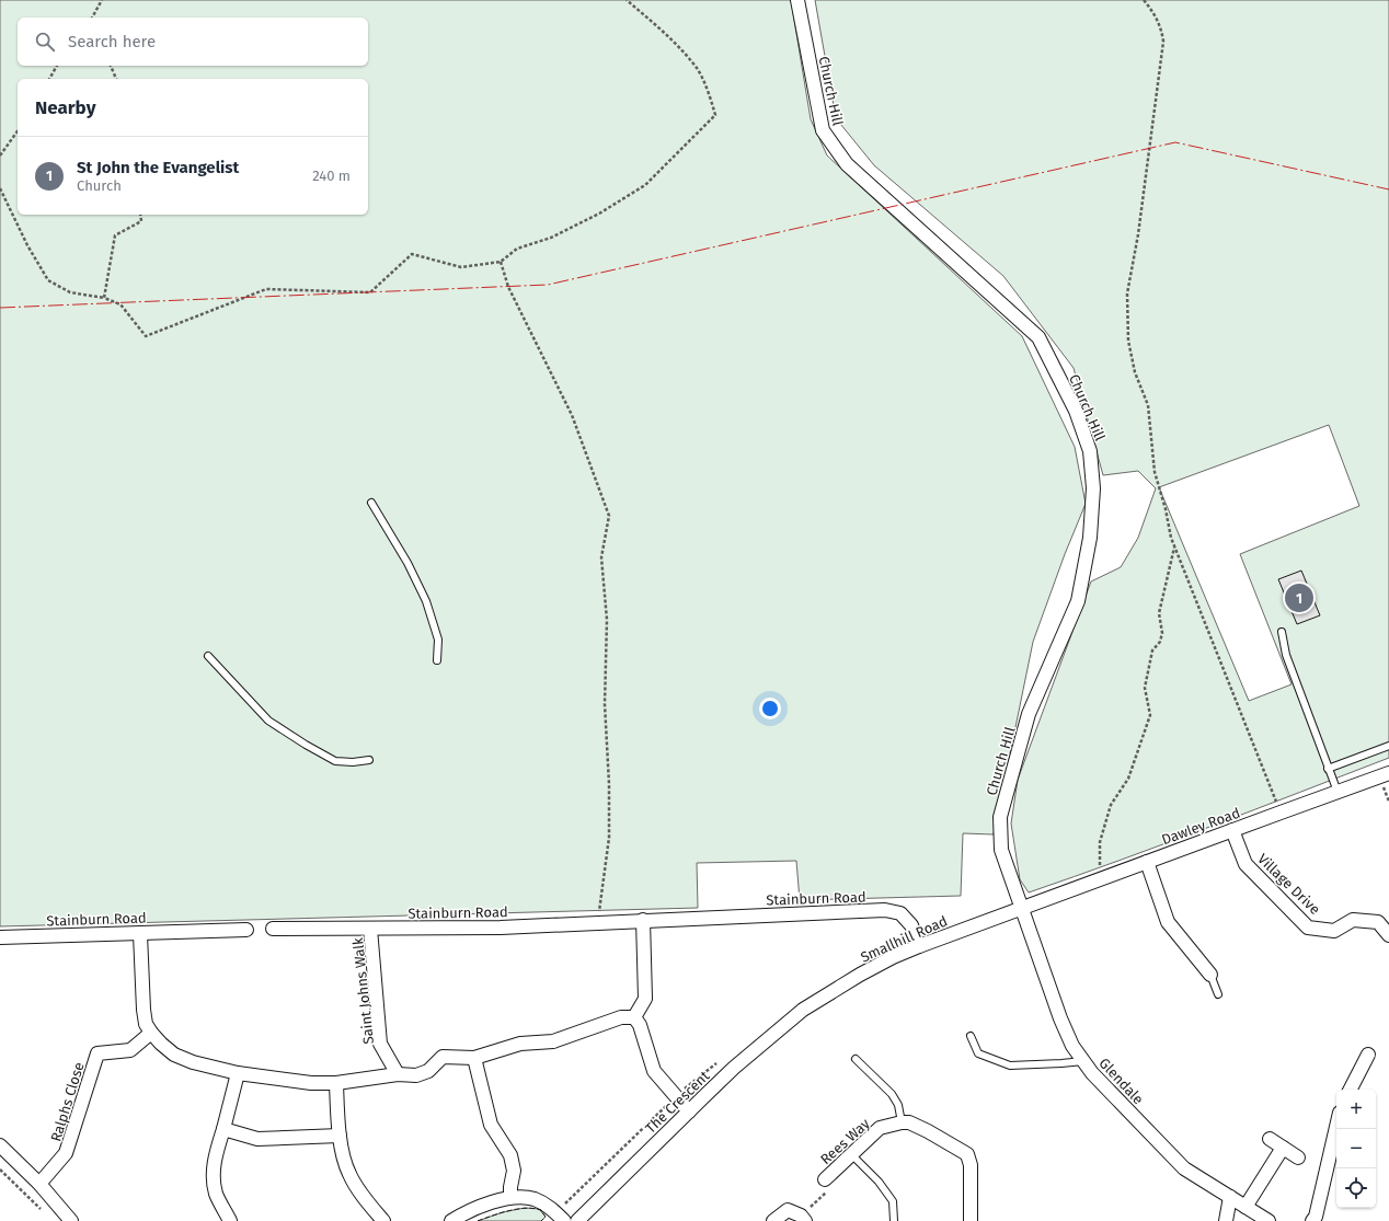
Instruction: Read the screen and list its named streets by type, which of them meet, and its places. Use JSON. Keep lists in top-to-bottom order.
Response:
{
  "streets": {
    "street": [
      "Church Hill",
      "Dawley Road",
      "Village Drive",
      "Stainburn Road",
      "Smallhill Road",
      "Saint Johns Walk",
      "Glendale",
      "Ralphs Close",
      "The Crescent",
      "Rees Way"
    ]
  },
  "crossings": [
    ["Church Hill", "Dawley Road"],
    ["Church Hill", "Smallhill Road"],
    ["Church Hill", "Glendale"],
    ["Dawley Road", "Village Drive"],
    ["Dawley Road", "Smallhill Road"],
    ["Dawley Road", "Glendale"],
    ["Stainburn Road", "Smallhill Road"],
    ["Stainburn Road", "Saint Johns Walk"],
    ["Smallhill Road", "Glendale"],
    ["Smallhill Road", "The Crescent"]
  ],
  "page": {
    "search": "Search here",
    "heading": "Nearby",
    "list": [
      {
        "mark": "1",
        "name": "St John the Evangelist",
        "note": "Church",
        "value": "240 m"
      }
    ],
    "pins": "1",
    "map_buttons": ["+", "−"]
  }
}
